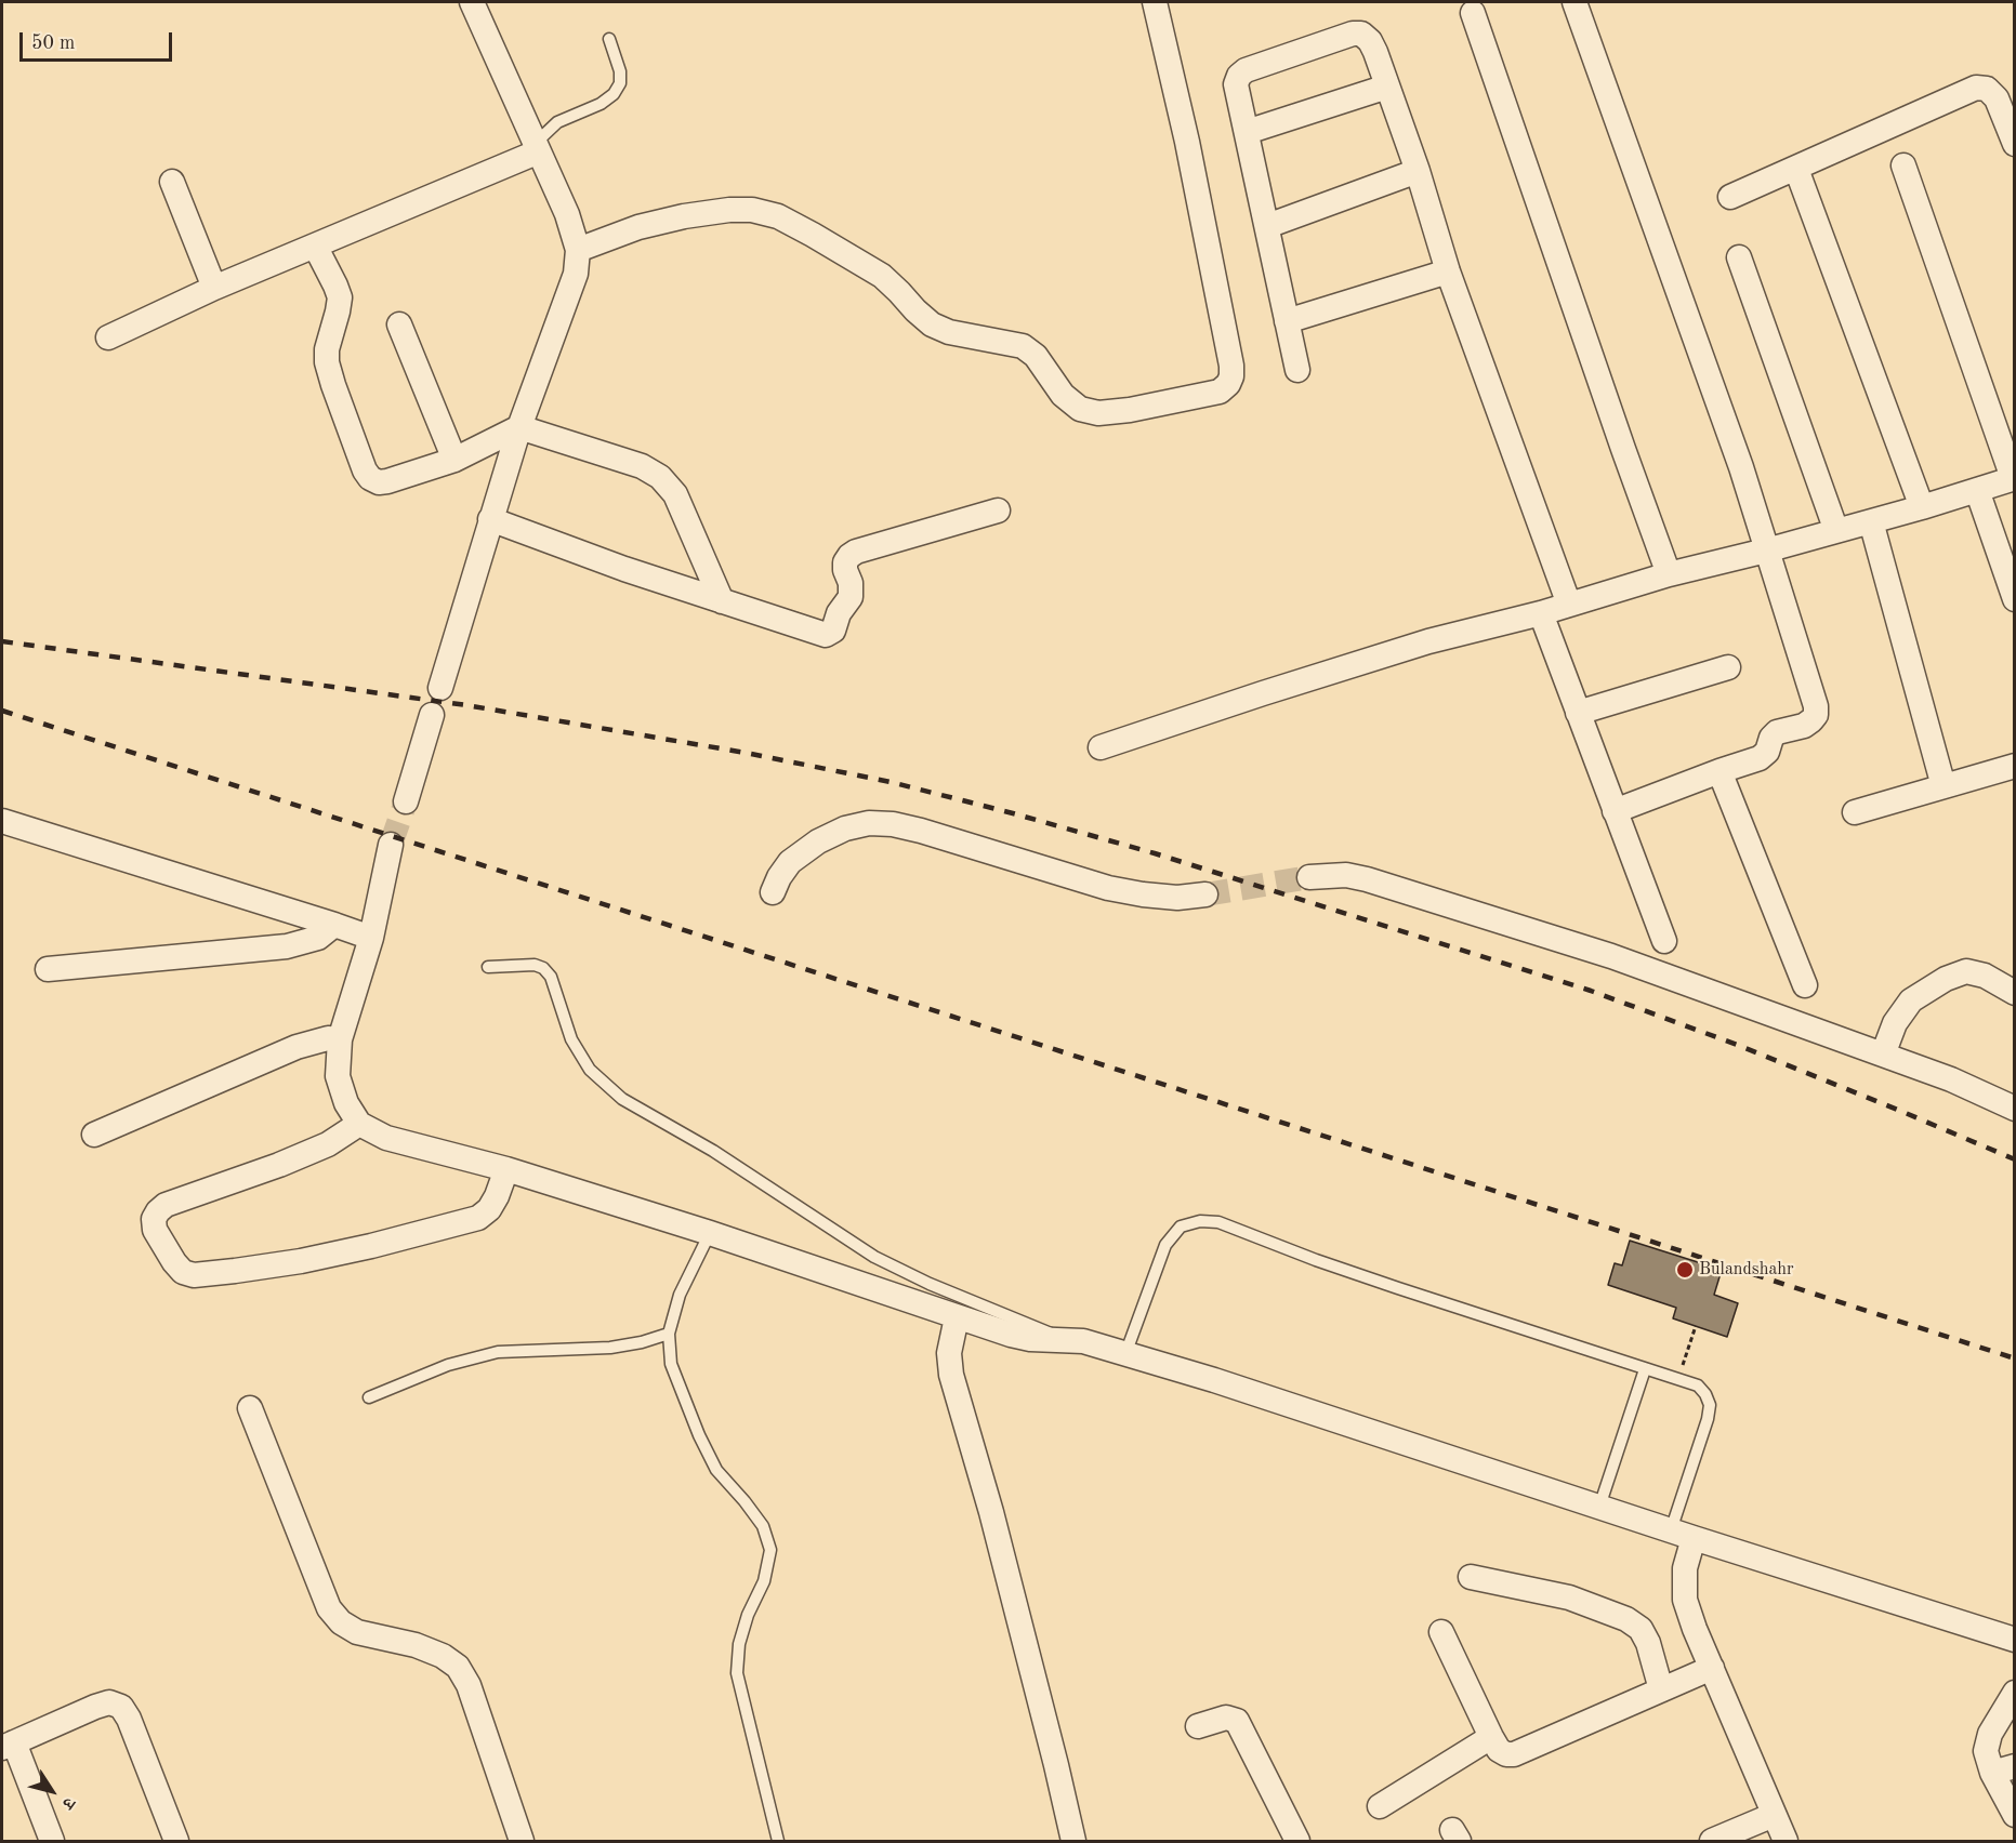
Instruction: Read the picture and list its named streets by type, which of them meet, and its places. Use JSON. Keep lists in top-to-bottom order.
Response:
{
  "places": ["Bulandshahr"],
  "scale_bar": "50 m",
  "north": "bottom right"
}
